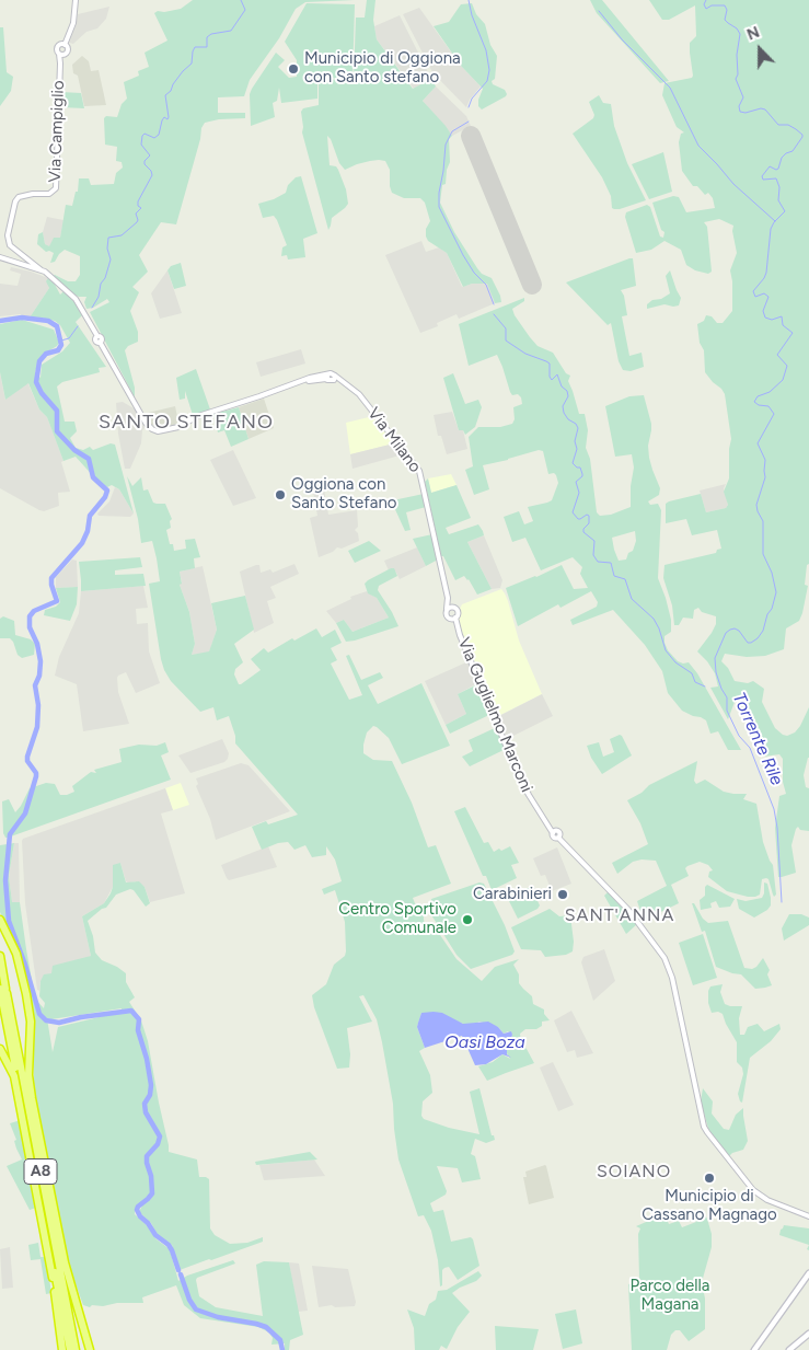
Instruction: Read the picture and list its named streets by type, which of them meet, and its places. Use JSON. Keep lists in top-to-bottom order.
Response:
{
  "streets": {
    "highway": ["A8"],
    "street": ["Via Campiglio", "Via Milano", "Via Guglielmo Marconi"]
  },
  "districts": ["SANTO STEFANO", "SANT'ANNA", "SOIANO"],
  "water": ["Torrente Rile", "Oasi Boza"],
  "parks": ["Parco della Magana"],
  "places": [
    "Municipio di Oggiona con Santo stefano",
    "Oggiona con Santo Stefano",
    "Carabinieri",
    "Centro Sportivo Comunale",
    "Municipio di Cassano Magnago"
  ],
  "north": "top"
}
